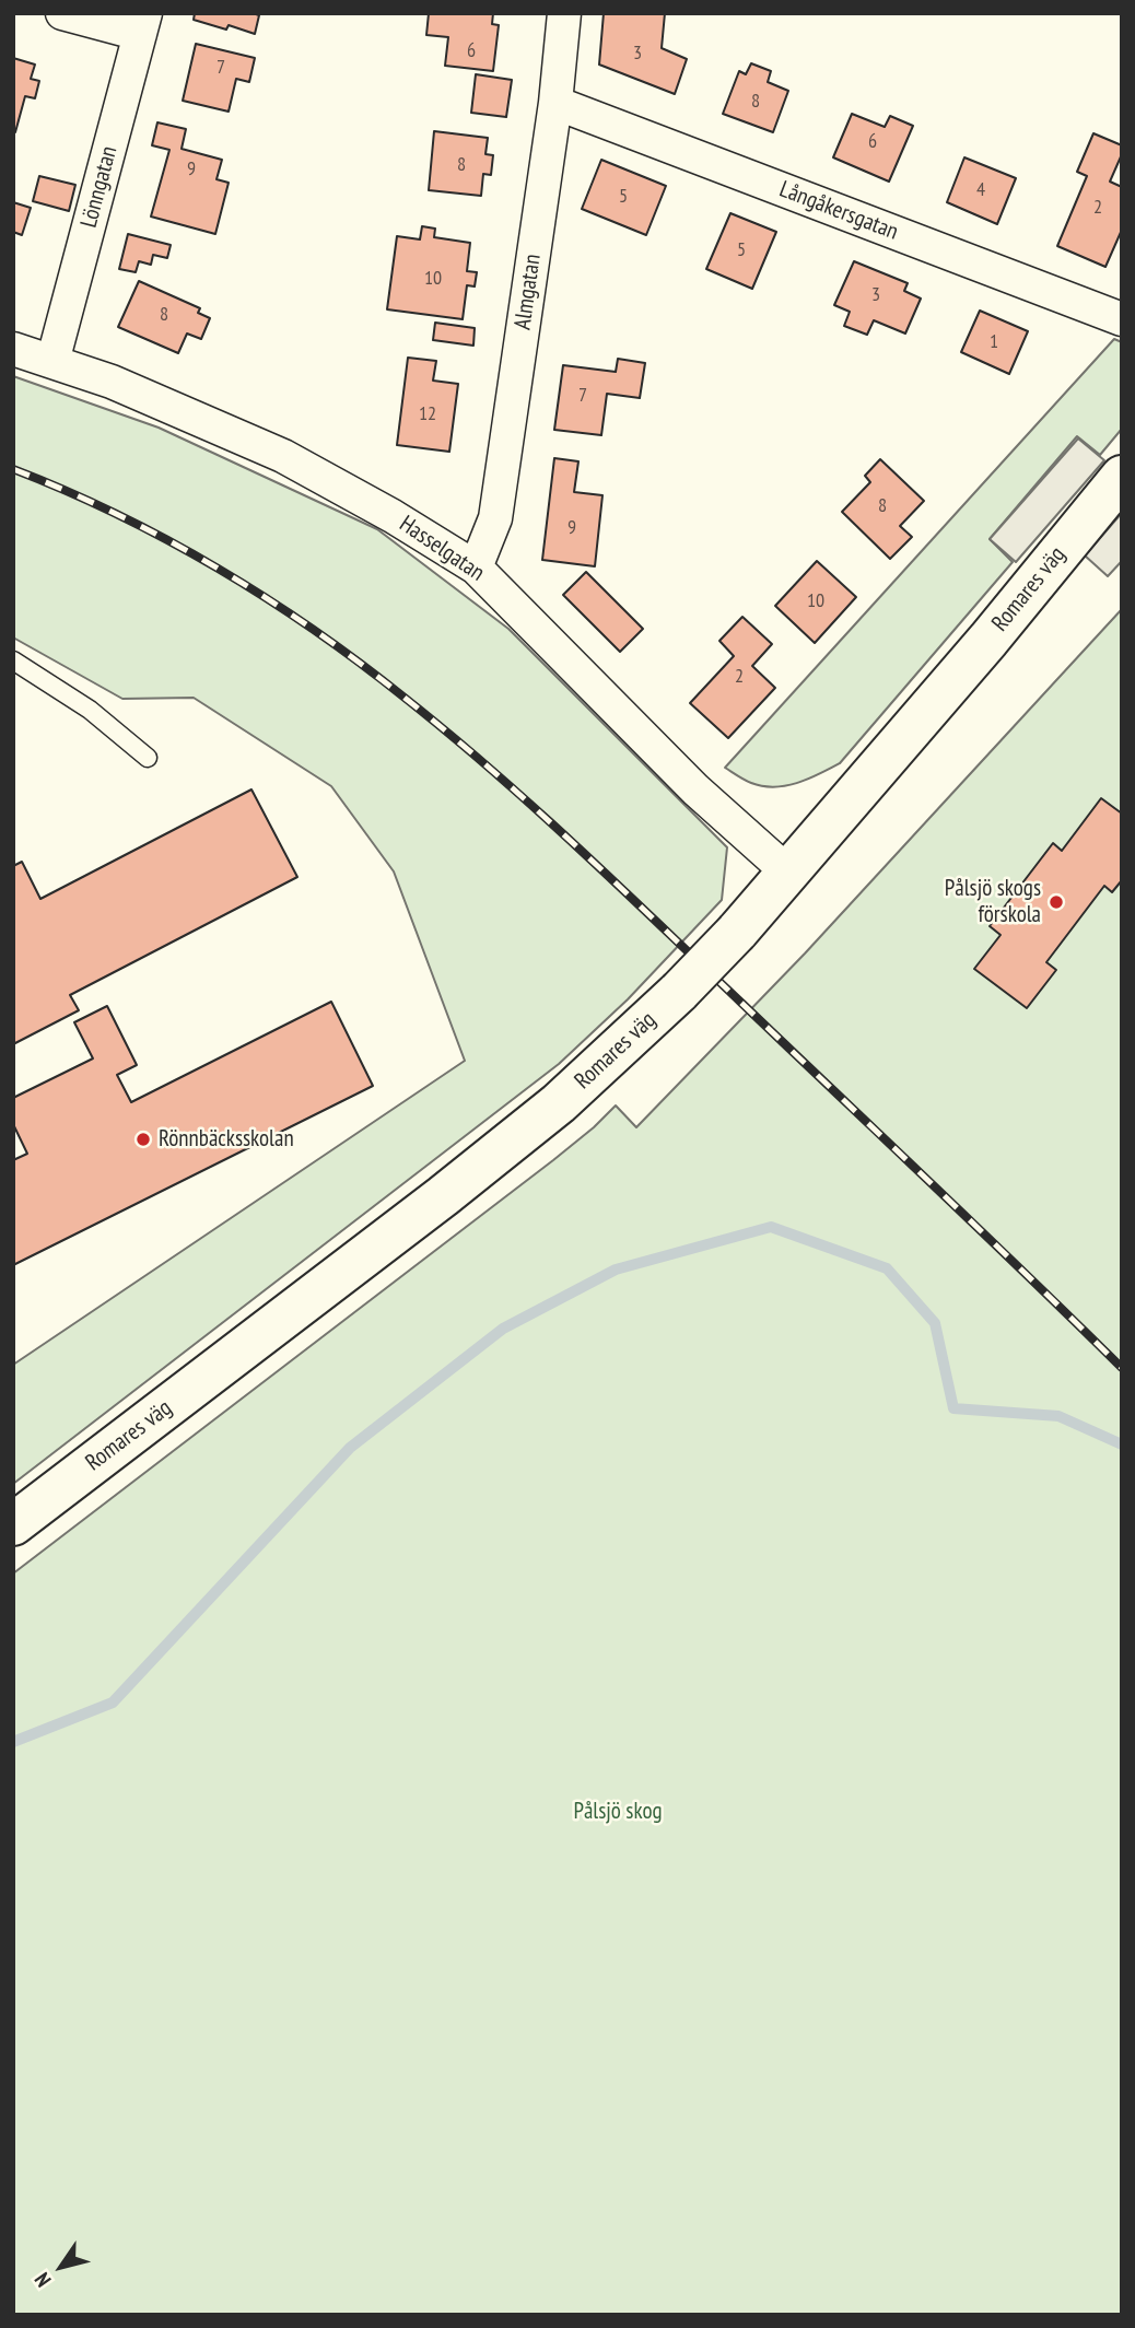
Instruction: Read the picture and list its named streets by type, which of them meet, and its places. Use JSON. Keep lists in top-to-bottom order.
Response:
{
  "streets": {
    "street": [
      "Lönngatan",
      "Långåkersgatan",
      "Almgatan",
      "Hasselgatan",
      "Romares väg"
    ]
  },
  "crossings": [
    ["Lönngatan", "Hasselgatan"],
    ["Långåkersgatan", "Almgatan"],
    ["Almgatan", "Hasselgatan"],
    ["Hasselgatan", "Romares väg"]
  ],
  "parks": ["Pålsjö skog"],
  "places": ["Pålsjö skogs förskola", "Rönnbäcksskolan"],
  "house_numbers": [
    "6",
    "3",
    "7",
    "8",
    "6",
    "8",
    "9",
    "4",
    "5",
    "2",
    "5",
    "10",
    "3",
    "8",
    "1",
    "7",
    "12",
    "8",
    "9",
    "10",
    "2"
  ],
  "north": "bottom left"
}
